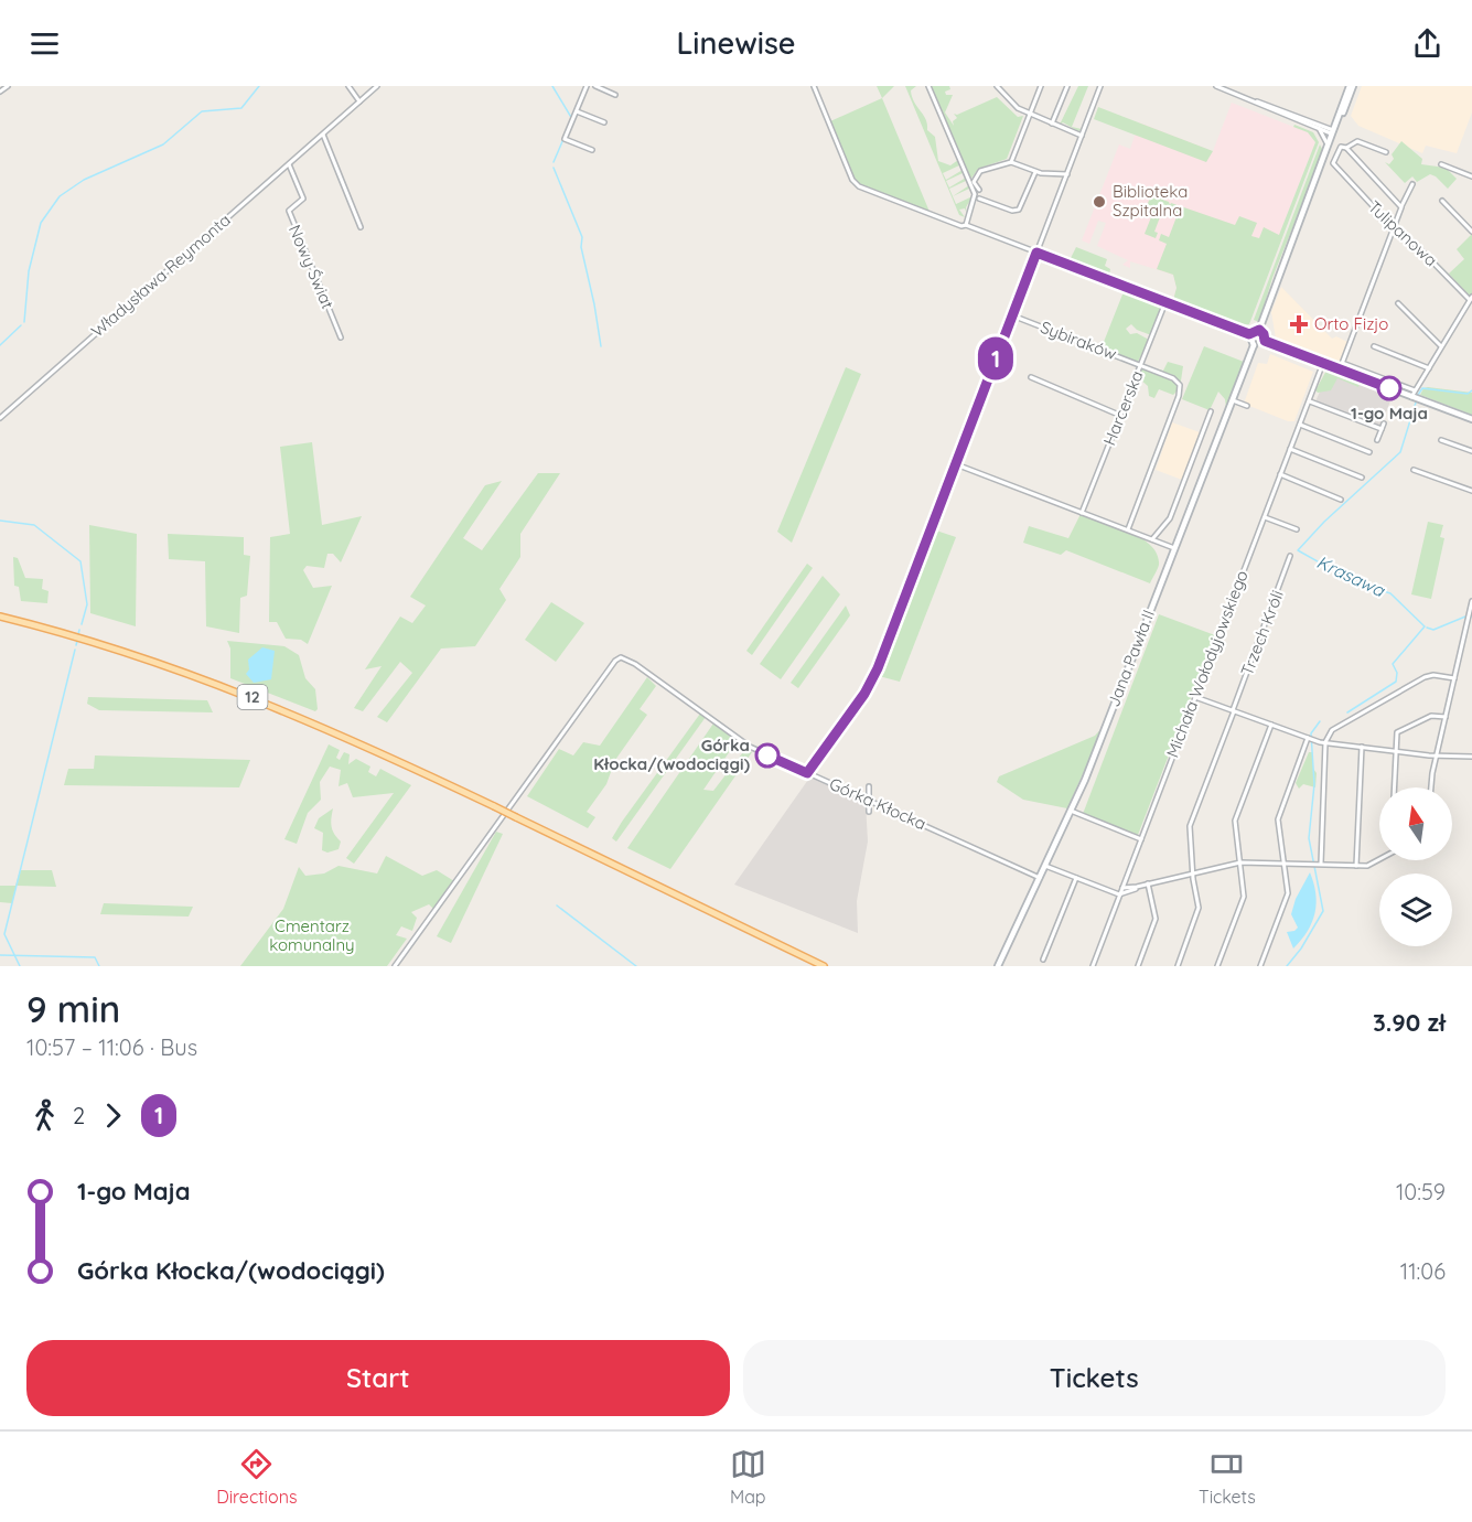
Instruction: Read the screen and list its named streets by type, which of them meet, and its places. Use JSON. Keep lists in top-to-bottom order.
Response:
{
  "streets": {
    "main road": ["Jana Pawła II", "12"],
    "street": [
      "Tulipanowa",
      "Nowy Świat",
      "Władysława Reymonta",
      "Sybiraków",
      "Harcerska",
      "Trzech Króli",
      "Michała Wołodyjowskiego",
      "Górka Kłocka"
    ]
  },
  "crossings": [
    ["Nowy Świat", "Władysława Reymonta"],
    ["Sybiraków", "Harcerska"],
    ["Jana Pawła II", "Górka Kłocka"]
  ],
  "water": ["Krasawa"],
  "parks": ["Cmentarz komunalny"],
  "places": {
    "other": ["Biblioteka Szpitalna", "1-go Maja", "Górka Kłocka/(wodociągi)"],
    "health": ["Orto Fizjo"]
  },
  "lines": ["bus line 1"],
  "north": "top",
  "page": {
    "header": "Linewise",
    "on_map": "1",
    "heading": ["9 min", "10:57 – 11:06 · Bus", "3.90 zł"],
    "legs": ["2", "1"],
    "list": [
      {
        "name": "1-go Maja",
        "value": "10:59"
      },
      {
        "name": "Górka Kłocka/(wodociągi)",
        "value": "11:06"
      }
    ],
    "buttons": ["Start", "Tickets"],
    "tabs": ["Directions", "Map", "Tickets"]
  }
}
